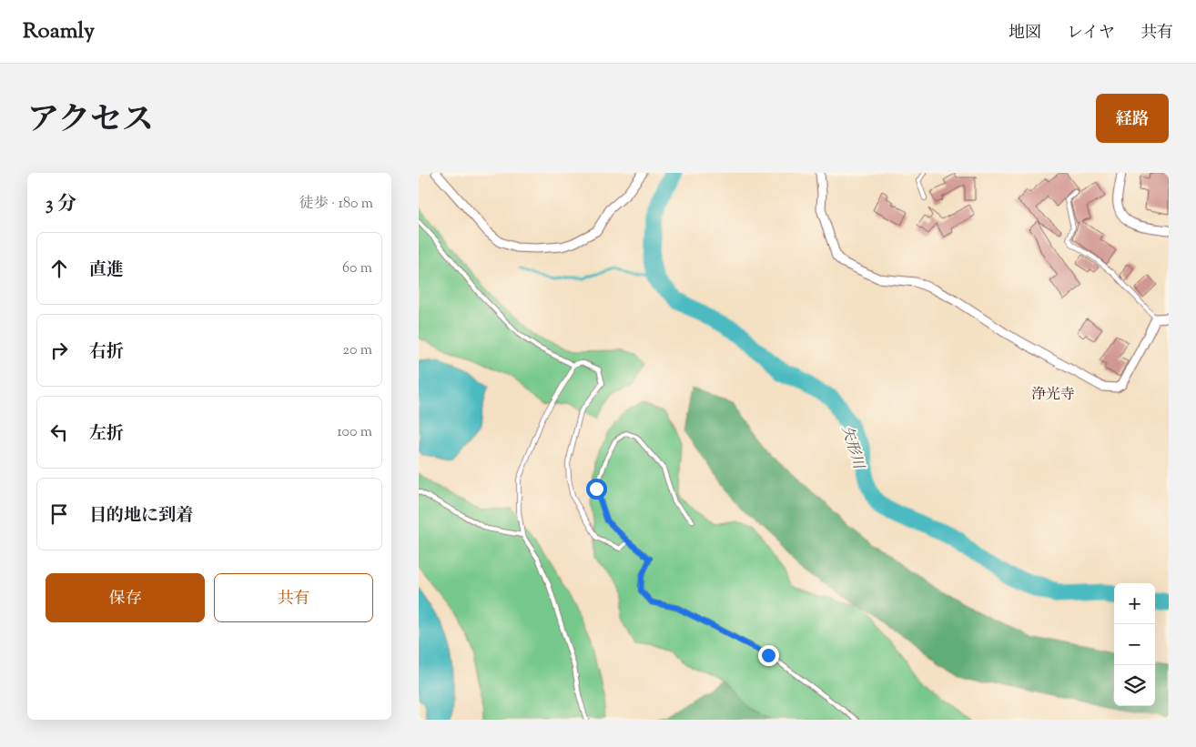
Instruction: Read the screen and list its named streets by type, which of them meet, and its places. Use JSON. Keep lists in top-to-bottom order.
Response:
{
  "districts": ["浄光寺"],
  "water": ["矢形川"],
  "page": {
    "header": "Roamly",
    "nav": ["地図", "レイヤ", "共有"],
    "title": "アクセス",
    "buttons": [
      "経路",
      ["保存", "共有"]
    ],
    "heading": ["3 分", "徒歩 · 180 m"],
    "list": [
      ["直進", "60 m"],
      ["右折", "20 m"],
      ["左折", "100 m"],
      "目的地に到着"
    ],
    "map_buttons": ["+", "−"]
  }
}
